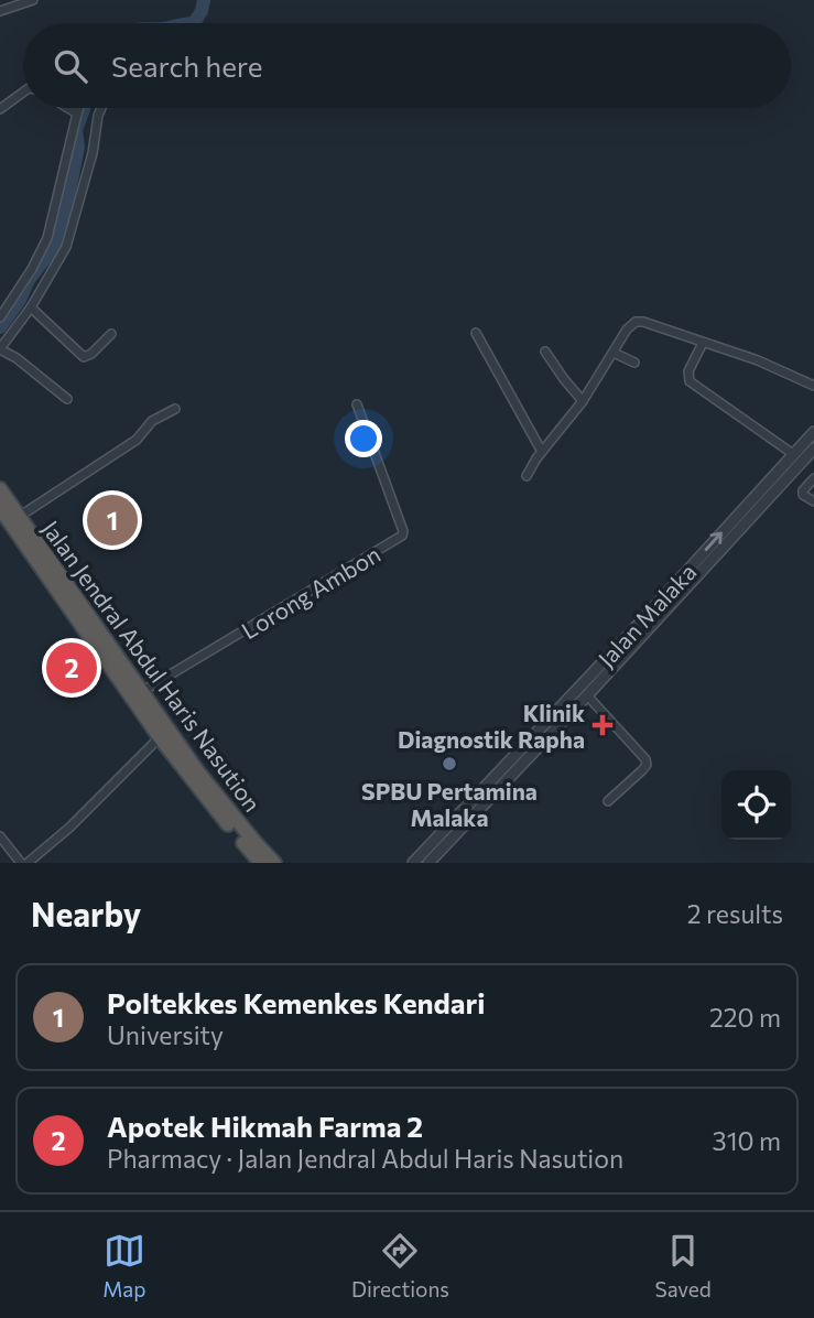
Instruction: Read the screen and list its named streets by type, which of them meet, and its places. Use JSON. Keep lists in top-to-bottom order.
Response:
{
  "streets": {
    "highway": ["Jalan Jendral Abdul Haris Nasution"],
    "street": ["Lorong Ambon", "Jalan Malaka"]
  },
  "crossings": [
    ["Lorong Ambon", "Jalan Jendral Abdul Haris Nasution"]
  ],
  "places": {
    "health": ["Klinik Diagnostik Rapha"],
    "other": ["SPBU Pertamina Malaka"]
  },
  "page": {
    "search": "Search here",
    "pins": ["1", "2"],
    "heading": ["Nearby", "2 results"],
    "list": [
      {
        "mark": "1",
        "name": "Poltekkes Kemenkes Kendari",
        "note": "University",
        "value": "220 m"
      },
      {
        "mark": "2",
        "name": "Apotek Hikmah Farma 2",
        "note": "Pharmacy · Jalan Jendral Abdul Haris Nasution",
        "value": "310 m"
      }
    ],
    "nav": ["Map", "Directions", "Saved"]
  }
}
